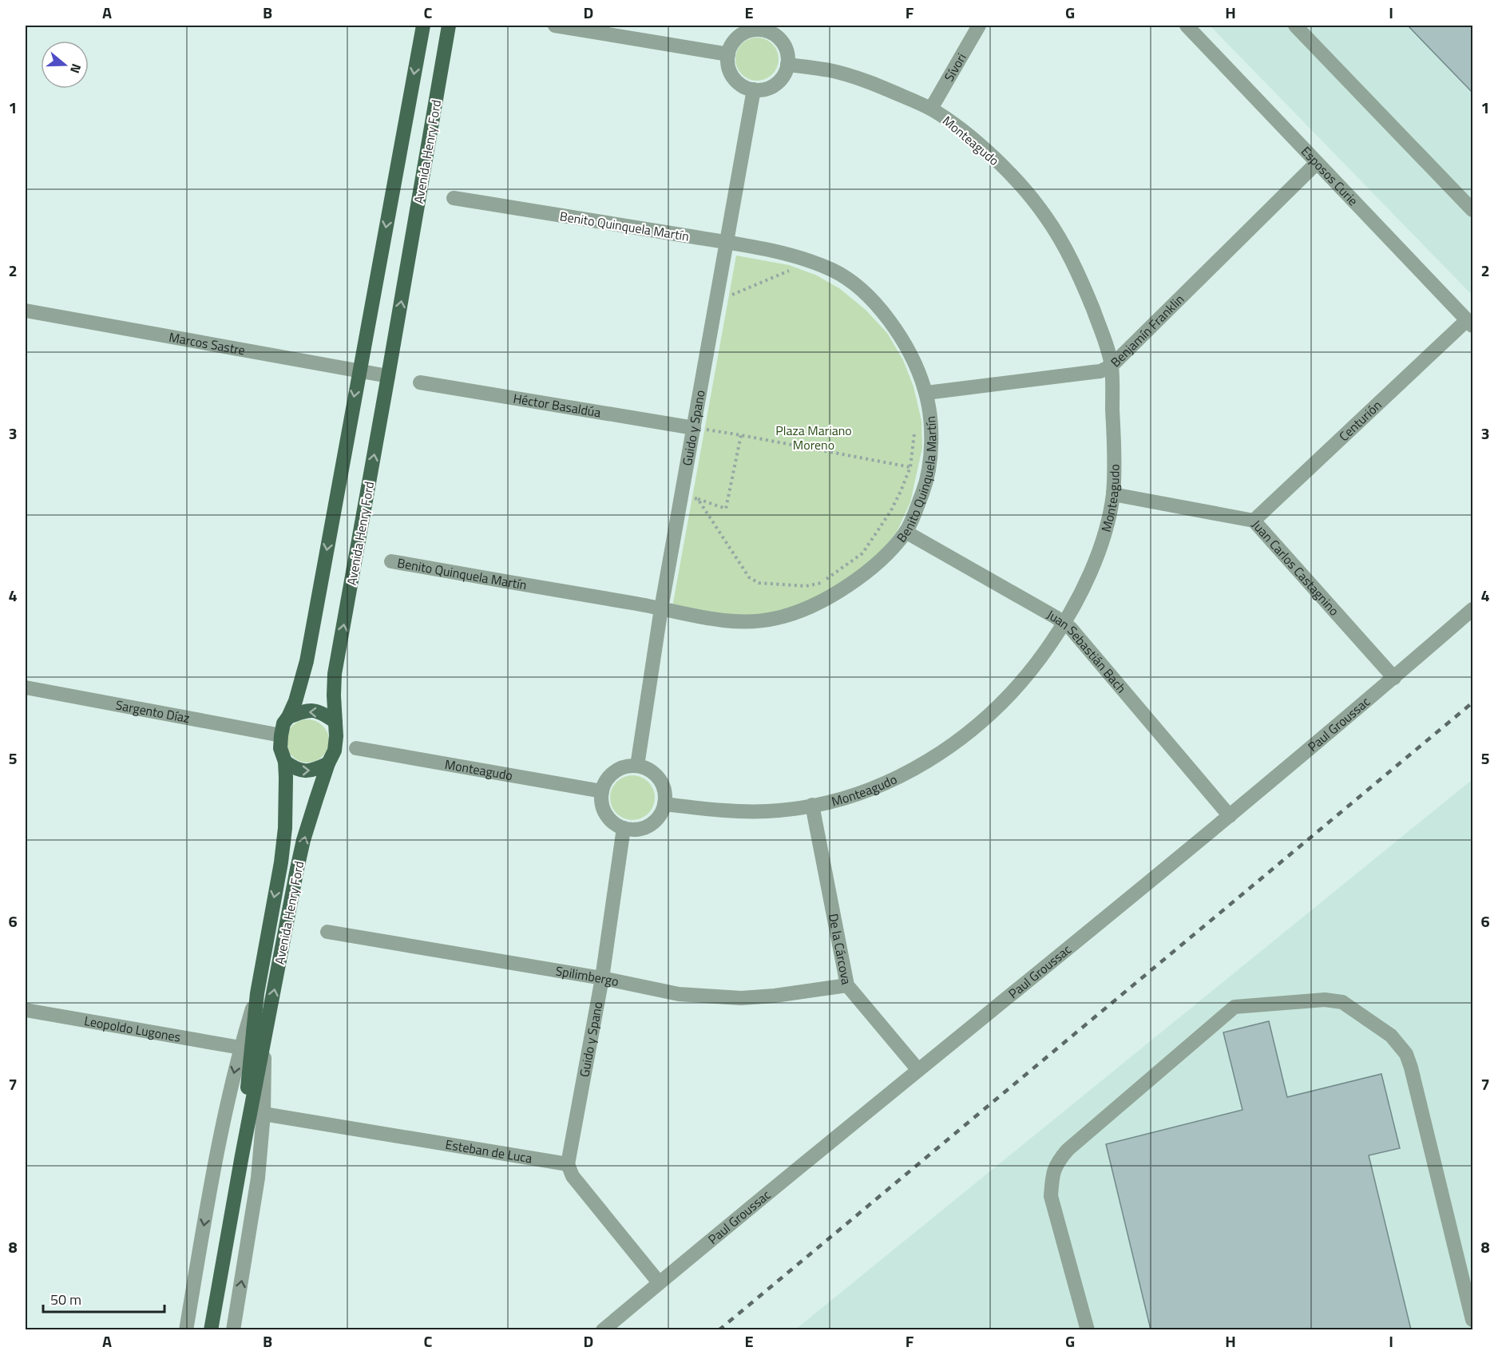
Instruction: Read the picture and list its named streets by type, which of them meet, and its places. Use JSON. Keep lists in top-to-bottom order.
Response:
{
  "streets": {
    "main road": ["Avenida Henry Ford"],
    "street": [
      "Sívori",
      "Monteagudo",
      "Esposos Curie",
      "Benito Quinquela Martín",
      "Benjamín Franklin",
      "Marcos Sastre",
      "Héctor Basaldúa",
      "Centurión",
      "Guido y Spano",
      "Juan Carlos Castagnino",
      "Juan Sebastián Bach",
      "Sargento Díaz",
      "Paul Groussac",
      "De la Cárcova",
      "Spilimbergo",
      "Leopoldo Lugones",
      "Esteban de Luca"
    ]
  },
  "crossings": [
    ["Sívori", "Monteagudo"],
    ["Monteagudo", "Benjamín Franklin"],
    ["Monteagudo", "Guido y Spano"],
    ["Monteagudo", "Juan Carlos Castagnino"],
    ["Monteagudo", "Juan Sebastián Bach"],
    ["Monteagudo", "De la Cárcova"],
    ["Avenida Henry Ford", "Marcos Sastre"],
    ["Avenida Henry Ford", "Sargento Díaz"],
    ["Avenida Henry Ford", "Leopoldo Lugones"],
    ["Avenida Henry Ford", "Esteban de Luca"],
    ["Esposos Curie", "Benjamín Franklin"],
    ["Esposos Curie", "Centurión"],
    ["Benito Quinquela Martín", "Benjamín Franklin"],
    ["Benito Quinquela Martín", "Guido y Spano"],
    ["Benito Quinquela Martín", "Juan Sebastián Bach"],
    ["Héctor Basaldúa", "Guido y Spano"],
    ["Centurión", "Juan Carlos Castagnino"],
    ["Guido y Spano", "Spilimbergo"],
    ["Guido y Spano", "Esteban de Luca"],
    ["Juan Carlos Castagnino", "Paul Groussac"],
    ["Juan Sebastián Bach", "Paul Groussac"],
    ["Paul Groussac", "De la Cárcova"],
    ["De la Cárcova", "Spilimbergo"]
  ],
  "parks": ["Plaza Mariano Moreno"],
  "scale_bar": "50 m",
  "north": "right",
  "grid": {
    "columns": [
      "A",
      "B",
      "C",
      "D",
      "E",
      "F",
      "G",
      "H",
      "I"
    ],
    "rows": [
      "1",
      "2",
      "3",
      "4",
      "5",
      "6",
      "7",
      "8"
    ]
  }
}
